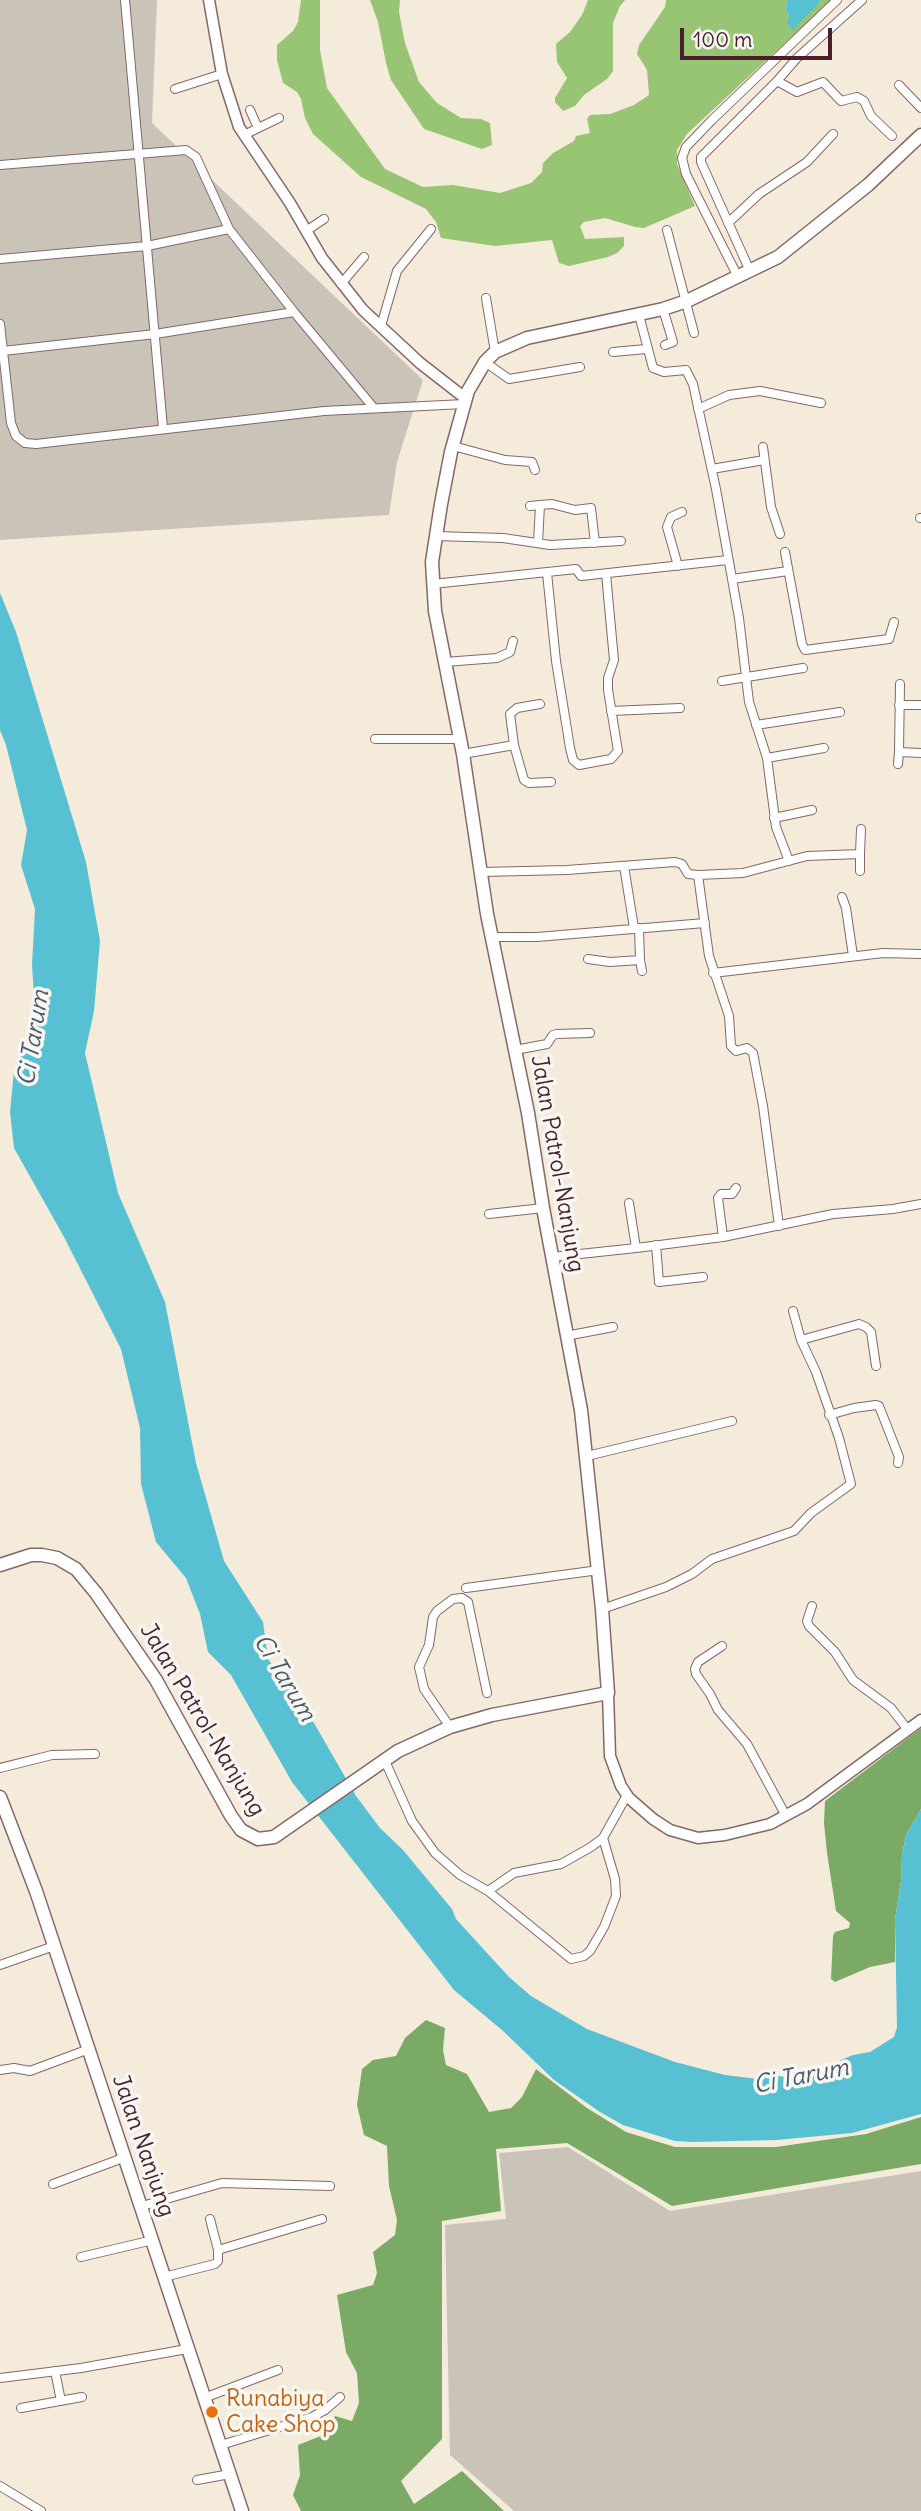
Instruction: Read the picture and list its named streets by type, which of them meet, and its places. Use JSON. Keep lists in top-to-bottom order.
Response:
{
  "streets": {
    "main road": ["Jalan Patrol-Nanjung", "Jalan Nanjung"]
  },
  "water": ["Ci Tarum"],
  "places": ["Runabiya Cake Shop"],
  "scale_bar": "100 m"
}
